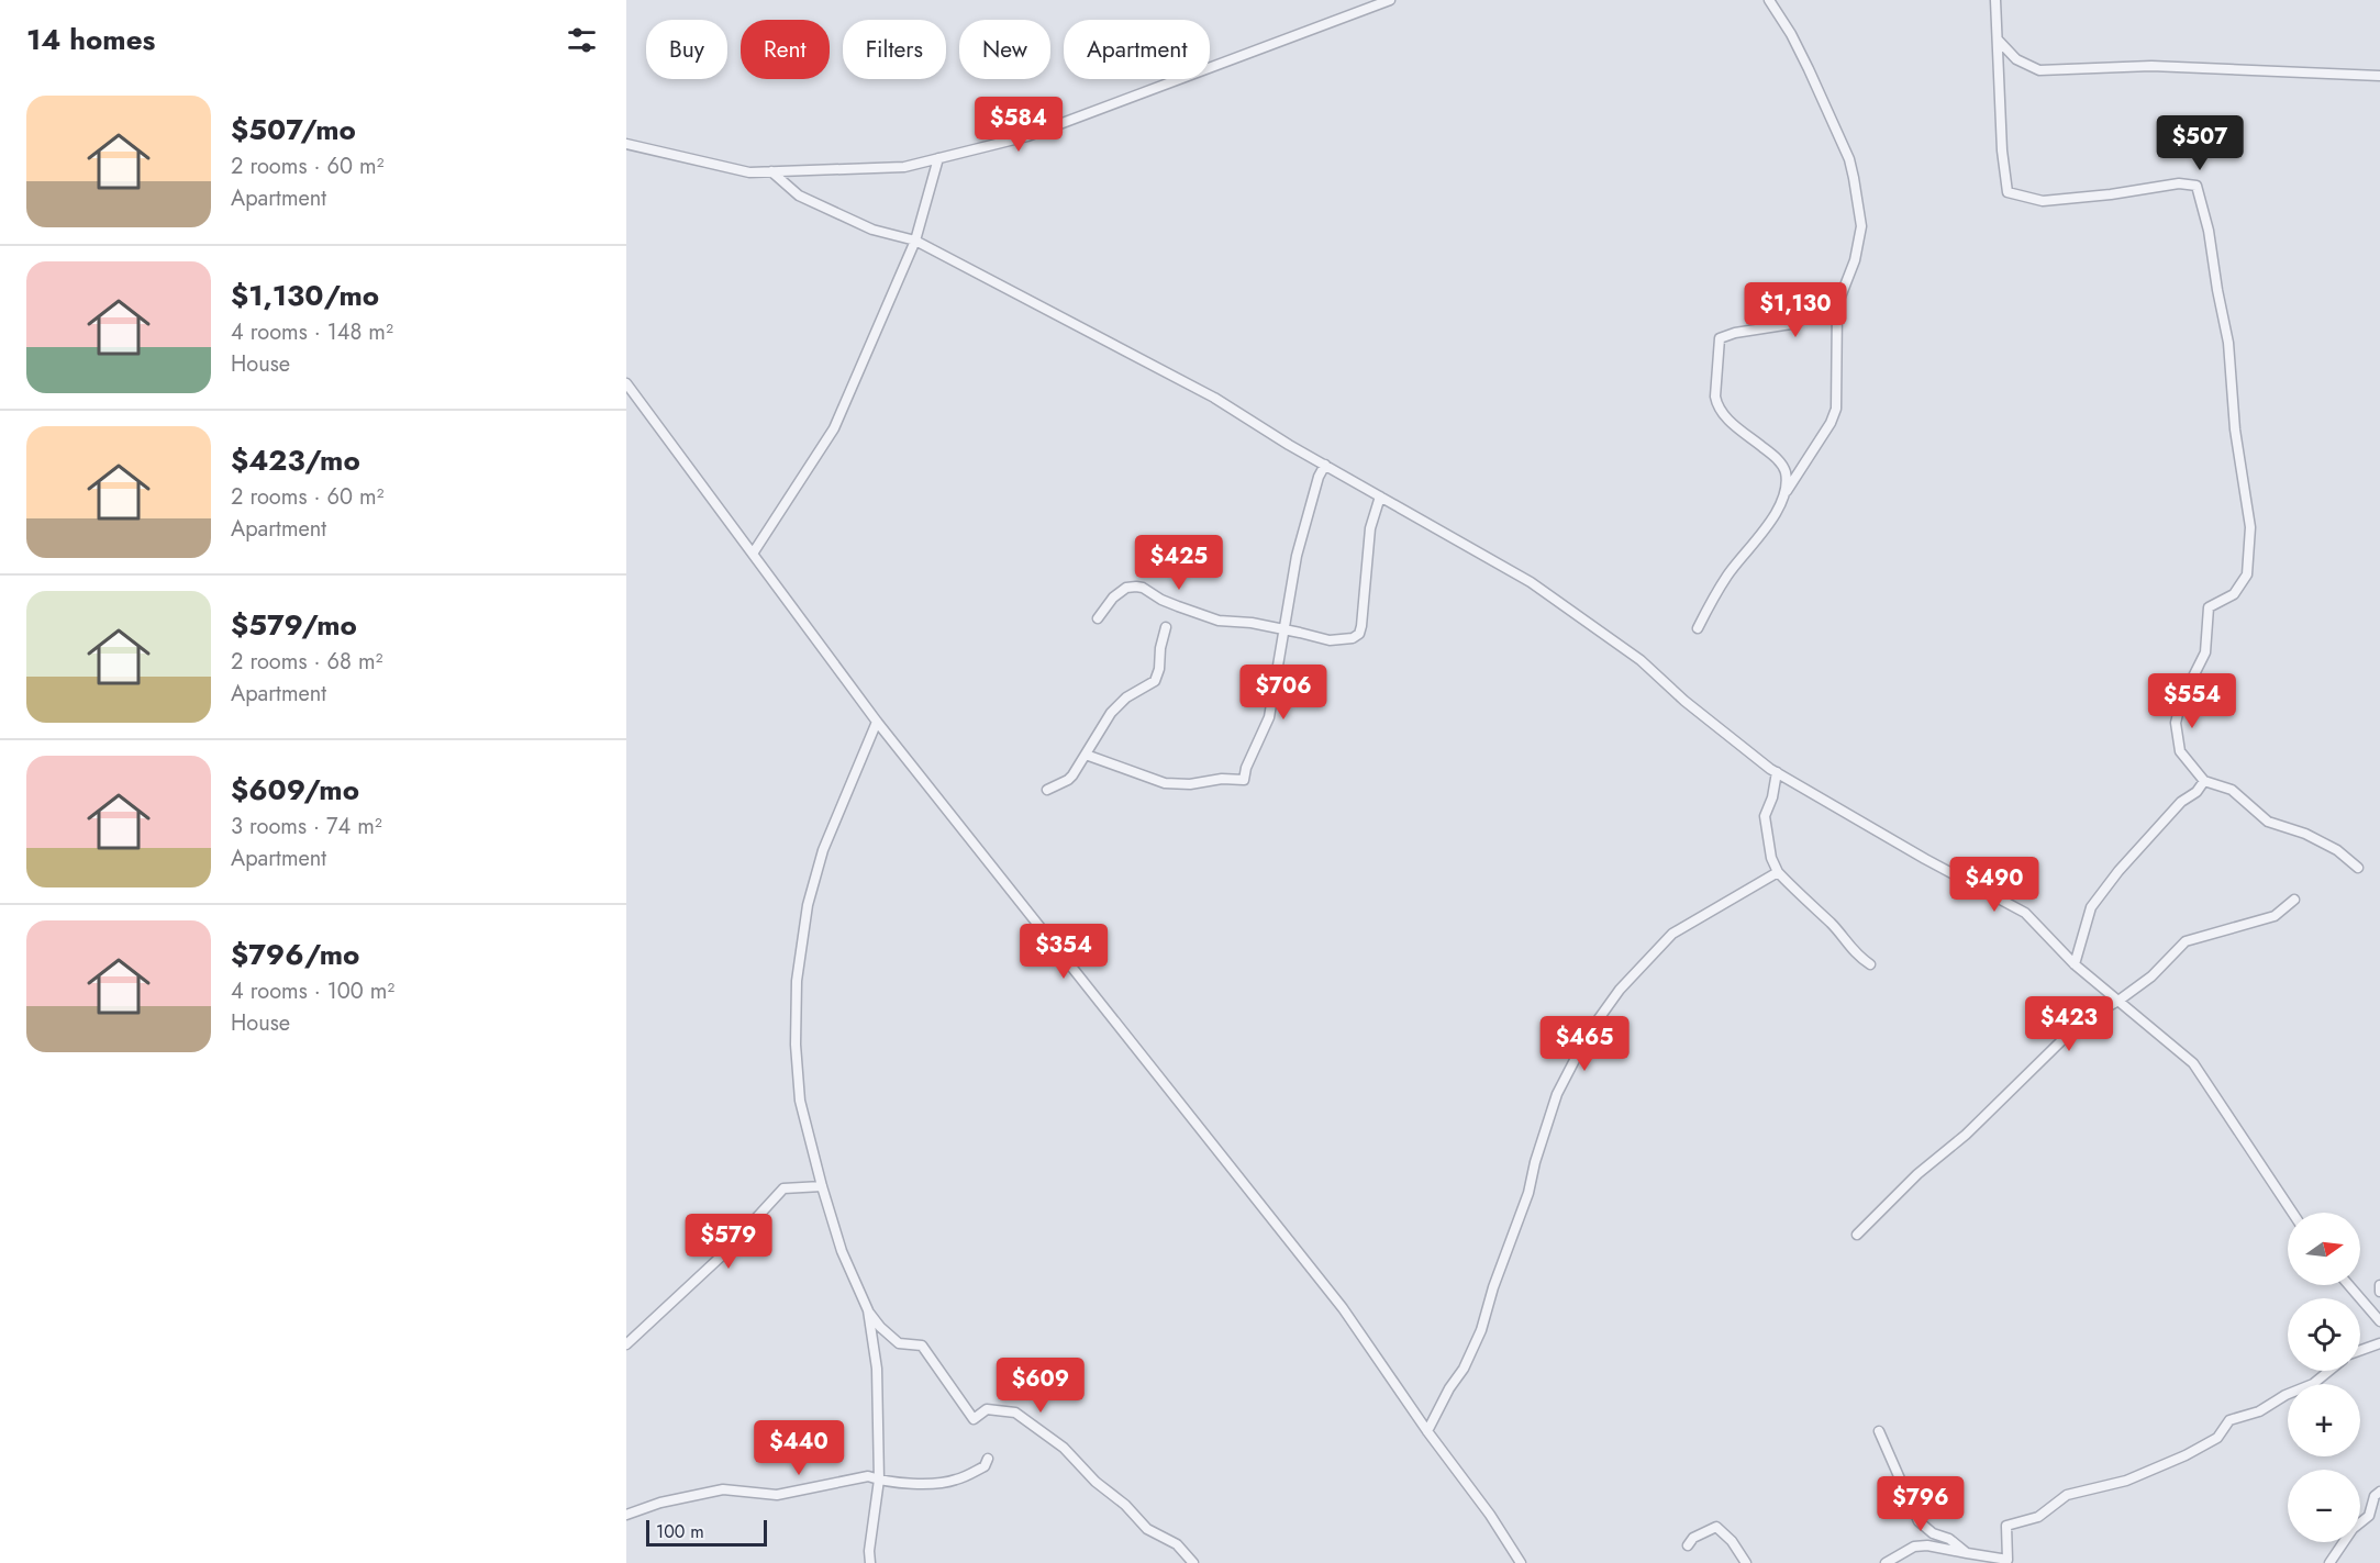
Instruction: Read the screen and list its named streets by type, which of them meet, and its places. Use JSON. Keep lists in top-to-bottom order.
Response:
{
  "scale_bar": "100 m",
  "north": "right",
  "page": {
    "heading": "14 homes",
    "chip": [
      "Buy",
      "Rent",
      "Filters",
      "New",
      "Apartment"
    ],
    "list": [
      {
        "name": "$507/mo",
        "note": "2 rooms · 60 m² · Apartment"
      },
      {
        "name": "$1,130/mo",
        "note": "4 rooms · 148 m² · House"
      },
      {
        "name": "$423/mo",
        "note": "2 rooms · 60 m² · Apartment"
      },
      {
        "name": "$579/mo",
        "note": "2 rooms · 68 m² · Apartment"
      },
      {
        "name": "$609/mo",
        "note": "3 rooms · 74 m² · Apartment"
      },
      {
        "name": "$796/mo",
        "note": "4 rooms · 100 m² · House"
      }
    ],
    "price": [
      "$584",
      "$507",
      "$1,130",
      "$425",
      "$706",
      "$554",
      "$490",
      "$354",
      "$423",
      "$465",
      "$579",
      "$609",
      "$440",
      "$796"
    ],
    "map_buttons": ["+", "−"],
    "scale": "100 m"
  }
}
